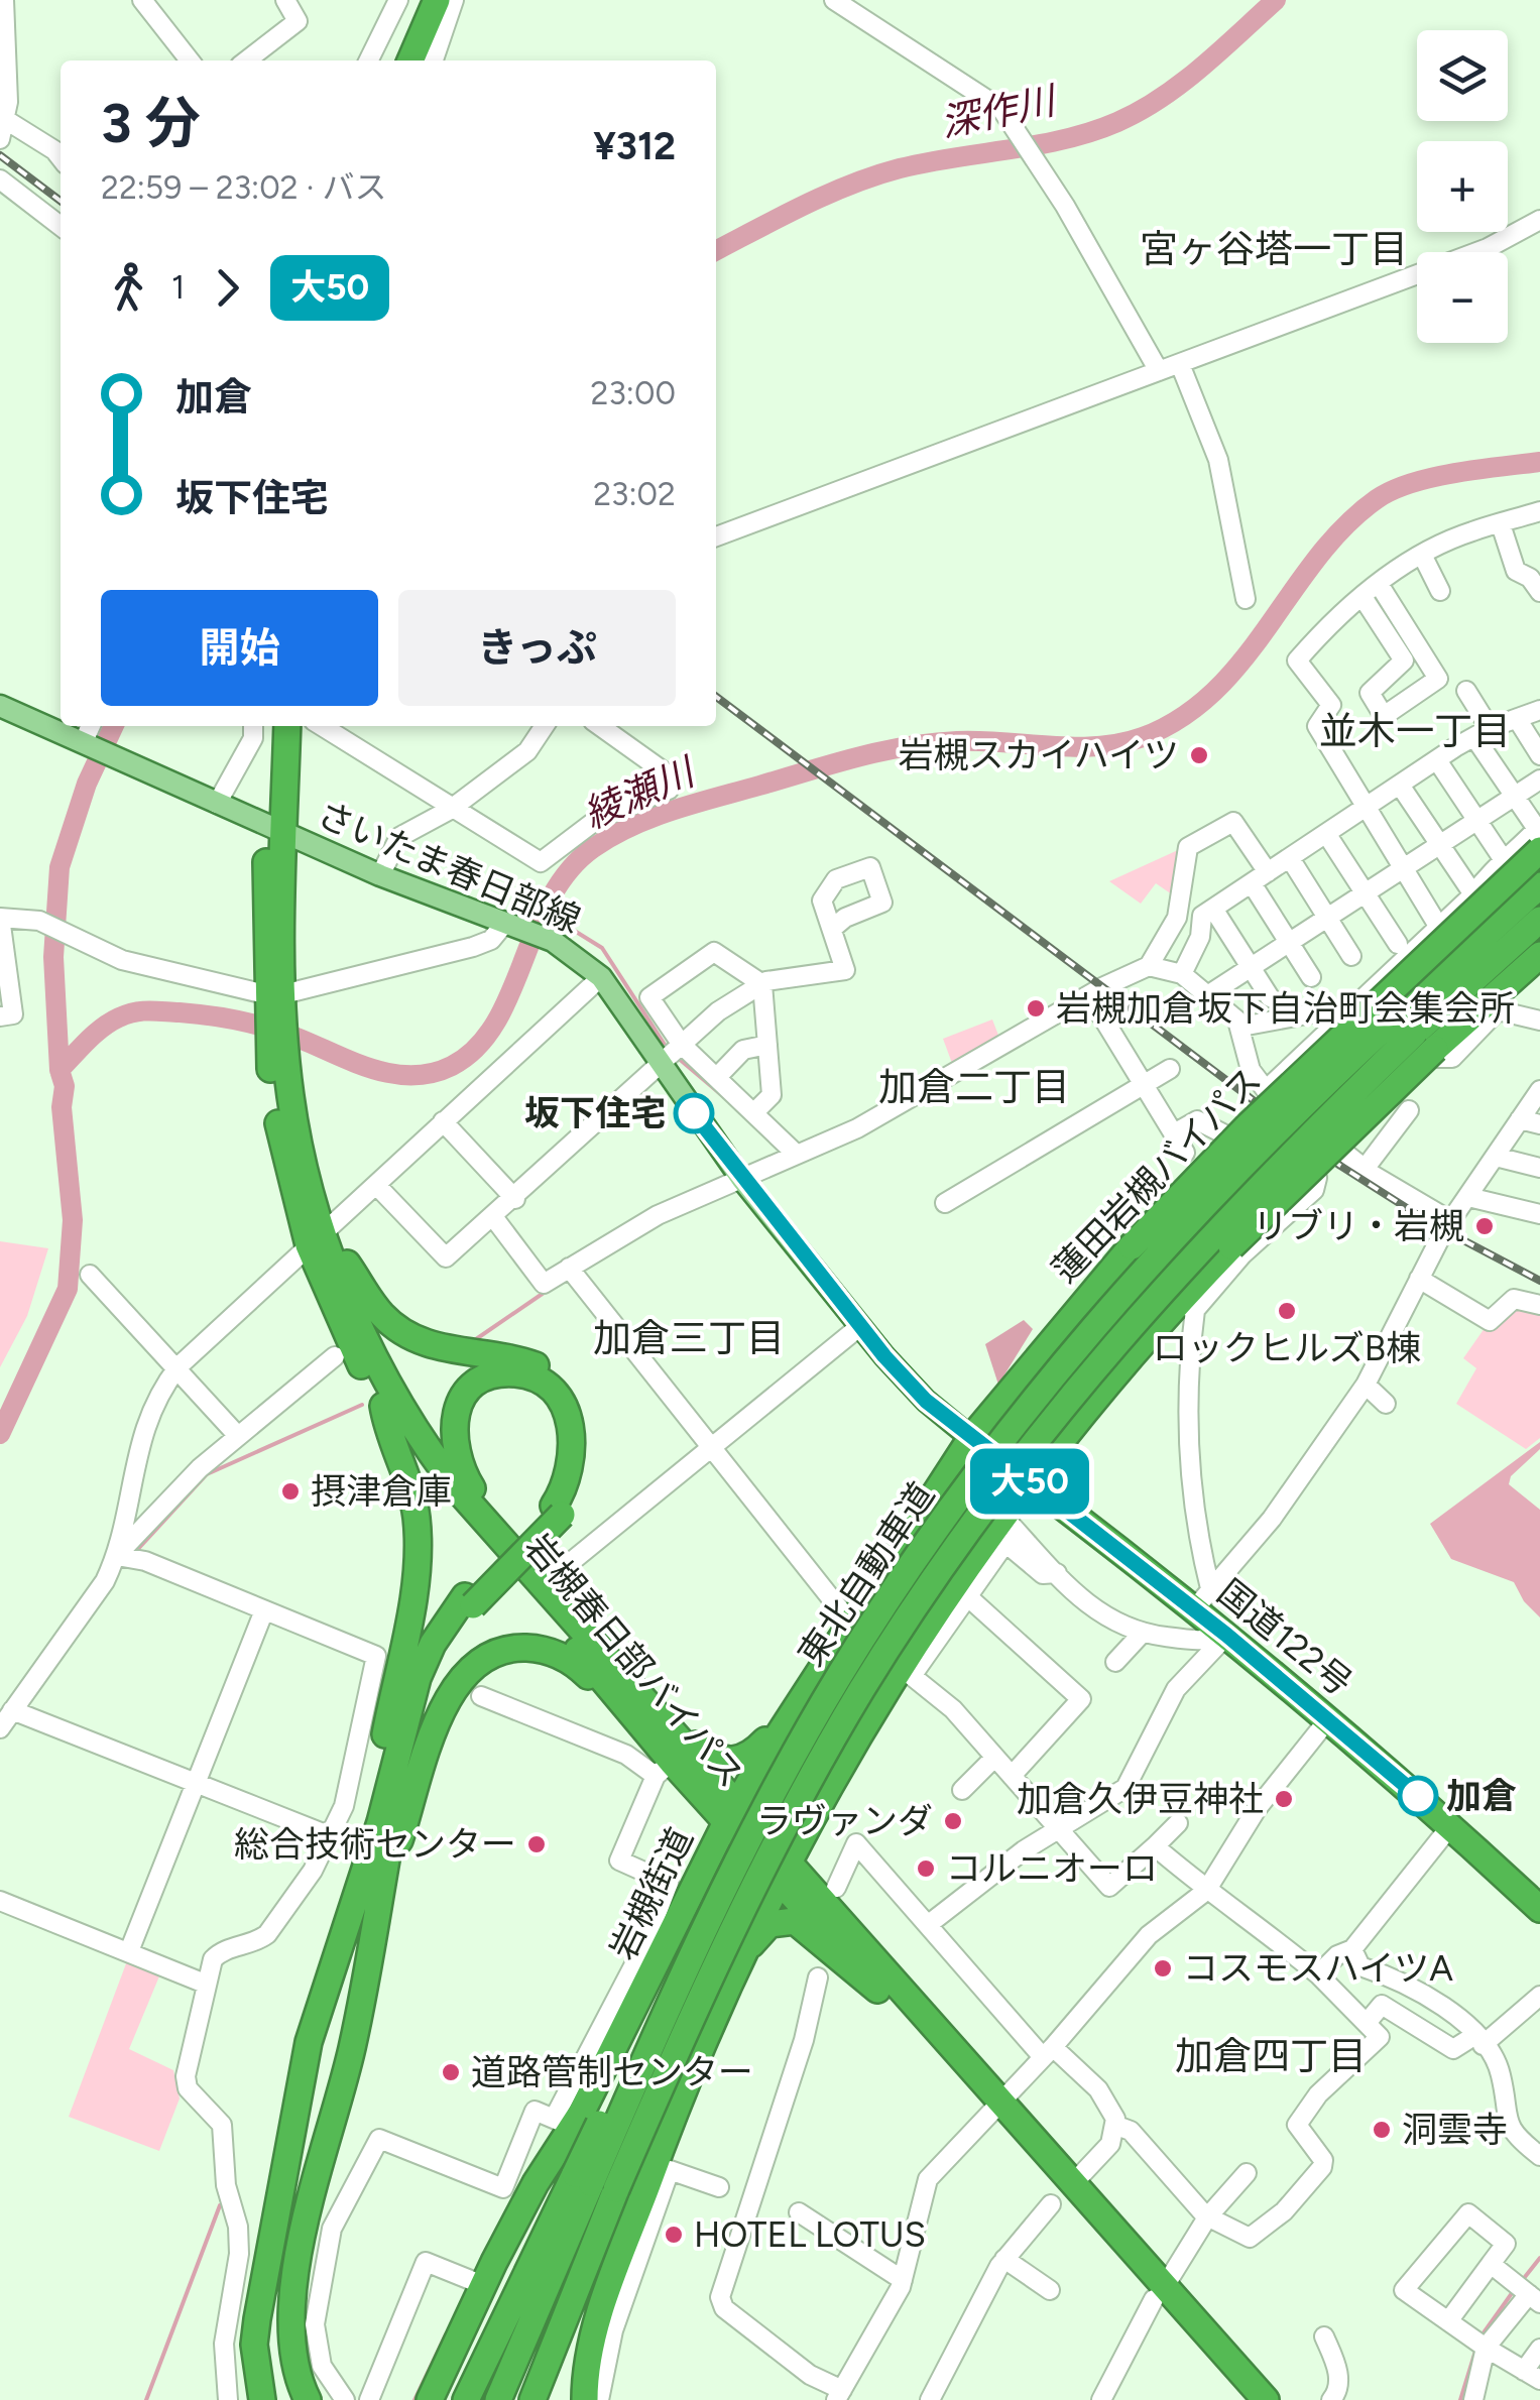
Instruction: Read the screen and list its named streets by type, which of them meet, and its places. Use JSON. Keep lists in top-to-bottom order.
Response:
{
  "streets": {
    "highway": [
      "蓮田岩槻バイパス",
      "東北自動車道",
      "国道122号",
      "岩槻春日部バイパス",
      "岩槻街道"
    ],
    "main road": ["さいたま春日部線"]
  },
  "crossings": [
    ["さいたま春日部線", "蓮田岩槻バイパス"],
    ["さいたま春日部線", "国道122号"],
    ["さいたま春日部線", "岩槻春日部バイパス"],
    ["さいたま春日部線", "岩槻街道"],
    ["蓮田岩槻バイパス", "国道122号"],
    ["蓮田岩槻バイパス", "岩槻街道"],
    ["国道122号", "岩槻街道"],
    ["岩槻春日部バイパス", "岩槻街道"]
  ],
  "districts": [
    "宮ヶ谷塔一丁目",
    "並木一丁目",
    "加倉二丁目",
    "加倉三丁目",
    "加倉四丁目"
  ],
  "water": ["深作川", "綾瀬川"],
  "places": [
    "岩槻スカイハイツ",
    "岩槻加倉坂下自治町会集会所",
    "坂下住宅",
    "リブリ・岩槻",
    "ロックヒルズB棟",
    "摂津倉庫",
    "加倉",
    "加倉久伊豆神社",
    "ラヴァンダ",
    "総合技術センター",
    "コルニオーロ",
    "コスモスハイツA",
    "道路管制センター",
    "洞雲寺",
    "HOTEL LOTUS"
  ],
  "lines": ["bus line 大50"],
  "page": {
    "on_map": "大50",
    "map_buttons": ["+", "−"],
    "heading": ["3 分", "22:59 – 23:02 · バス", "¥312"],
    "legs": ["1", "大50"],
    "list": [
      {
        "name": "加倉",
        "value": "23:00"
      },
      {
        "name": "坂下住宅",
        "value": "23:02"
      }
    ],
    "buttons": ["開始", "きっぷ"]
  }
}
